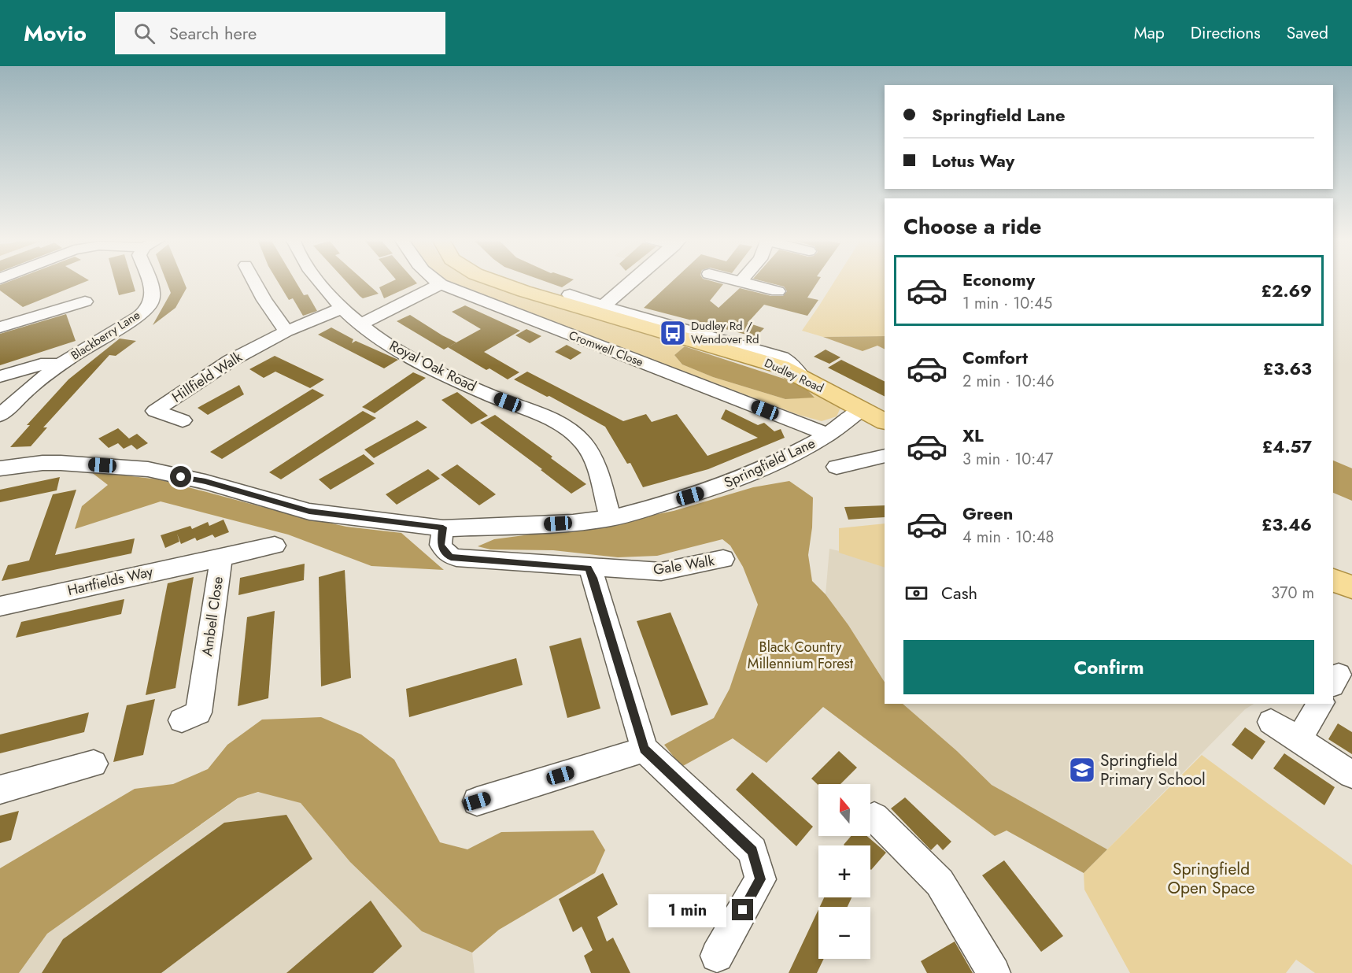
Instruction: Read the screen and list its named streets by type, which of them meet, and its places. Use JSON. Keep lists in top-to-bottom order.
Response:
{
  "streets": {
    "main road": ["Dudley Road"],
    "street": [
      "Blackberry Lane",
      "Cromwell Close",
      "Royal Oak Road",
      "Hillfield Walk",
      "Springfield Lane",
      "Gale Walk",
      "Hartfields Way",
      "Ambell Close"
    ]
  },
  "crossings": [
    ["Cromwell Close", "Springfield Lane"],
    ["Royal Oak Road", "Hillfield Walk"],
    ["Royal Oak Road", "Springfield Lane"],
    ["Dudley Road", "Springfield Lane"],
    ["Springfield Lane", "Gale Walk"],
    ["Hartfields Way", "Ambell Close"]
  ],
  "parks": ["Black Country Millennium Forest", "Springfield Open Space"],
  "places": {
    "bus stop": ["Dudley Rd / Wendover Rd"],
    "school or university": ["Springfield Primary School"]
  },
  "north": "top",
  "page": {
    "header": "Movio",
    "search": "Search here",
    "nav": ["Map", "Directions", "Saved"],
    "banner": ["Springfield Lane", "Lotus Way"],
    "heading": "Choose a ride",
    "list": [
      {
        "name": "Economy",
        "note": "1 min · 10:45",
        "value": "£2.69"
      },
      {
        "name": "Comfort",
        "note": "2 min · 10:46",
        "value": "£3.63"
      },
      {
        "name": "XL",
        "note": "3 min · 10:47",
        "value": "£4.57"
      },
      {
        "name": "Green",
        "note": "4 min · 10:48",
        "value": "£3.46"
      }
    ],
    "pay": ["Cash", "370 m"],
    "buttons": "Confirm",
    "map_buttons": ["+", "−"],
    "bubble": "1 min"
  }
}
